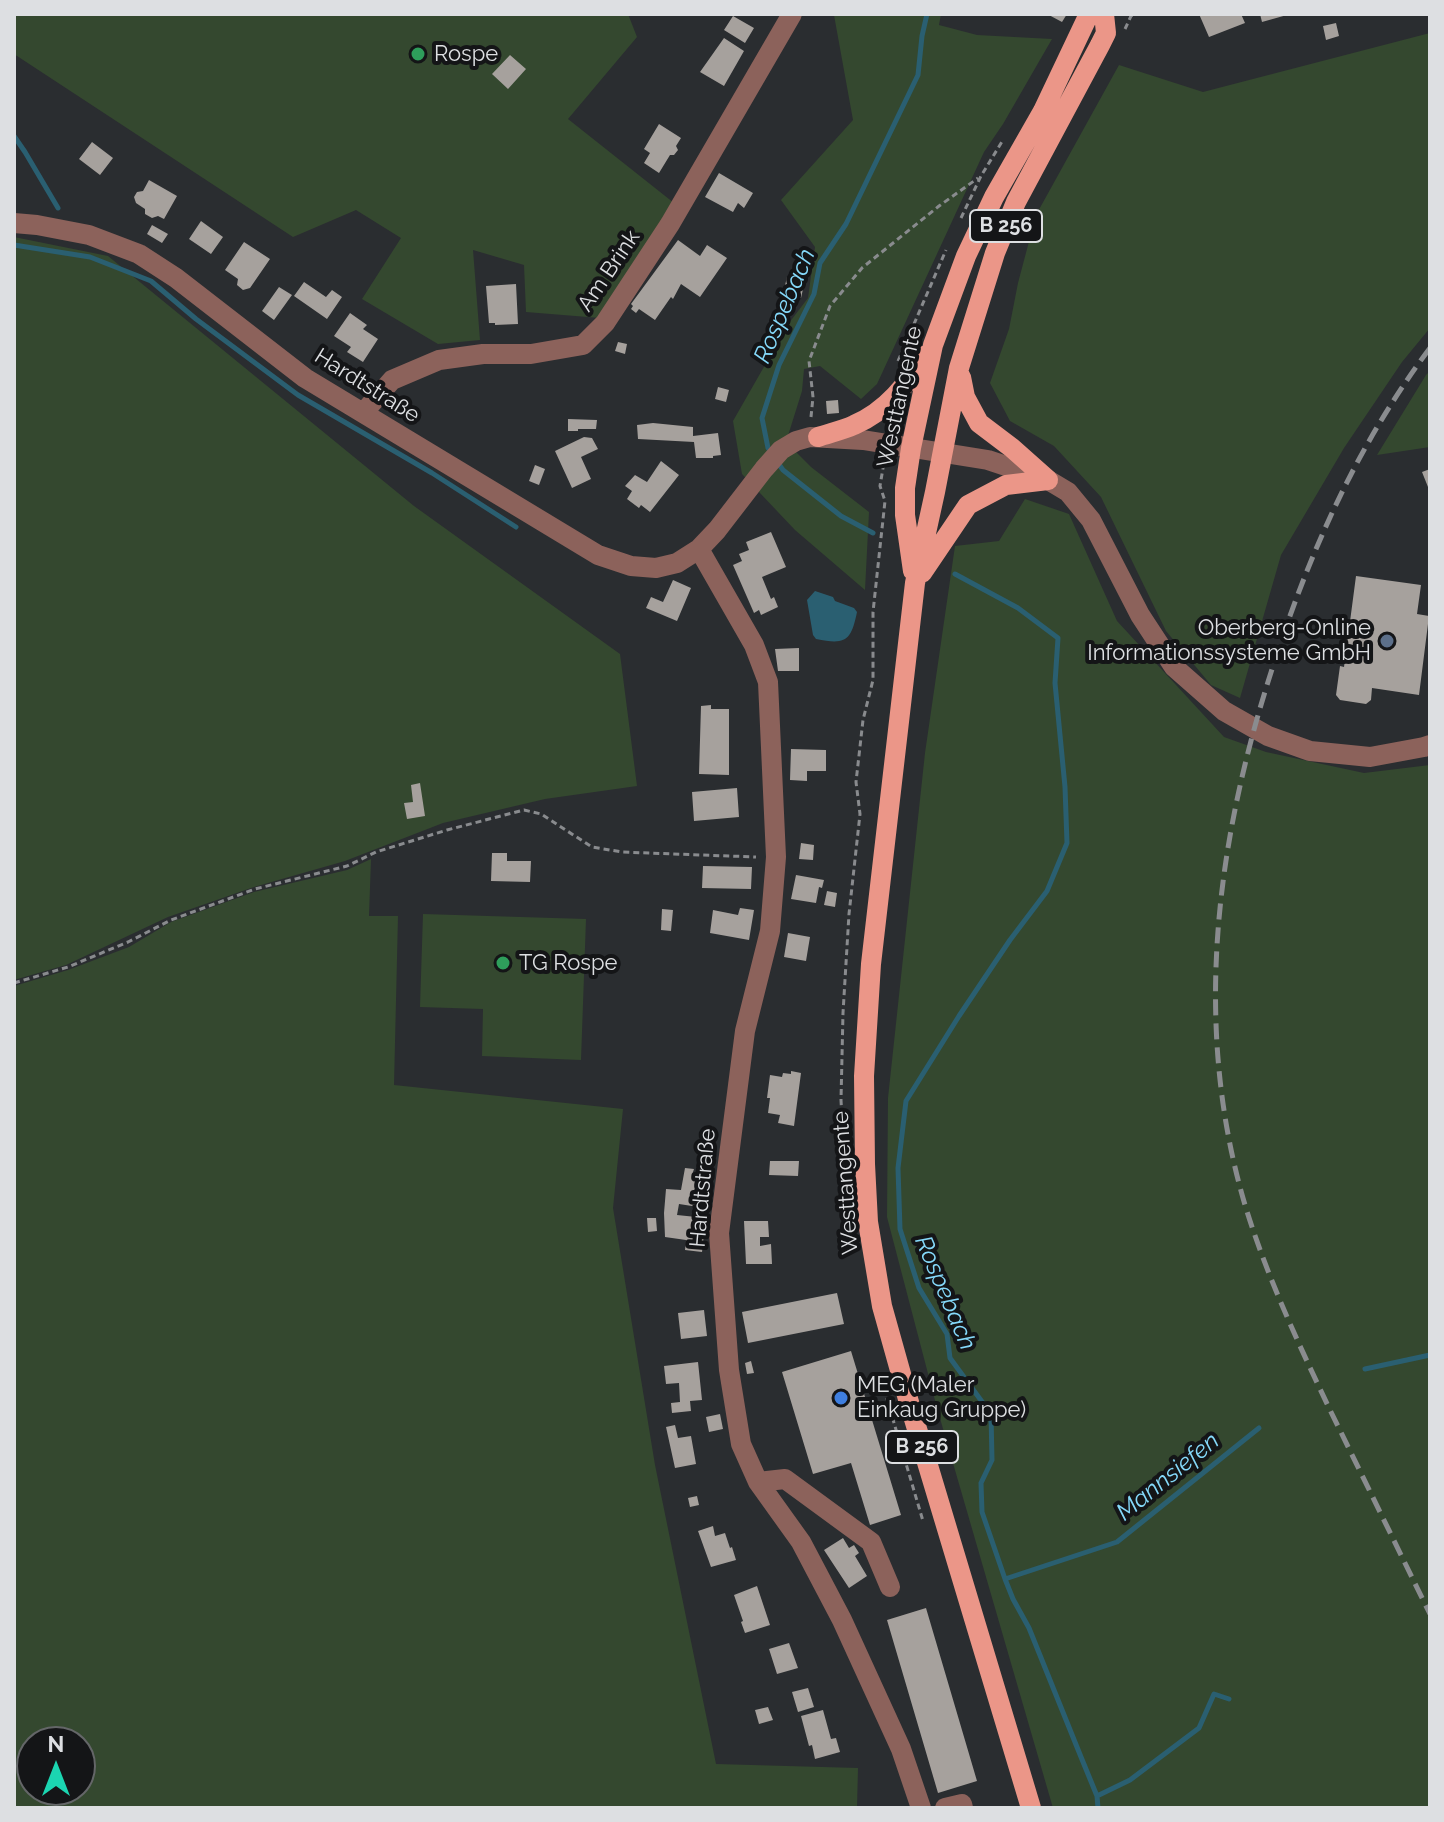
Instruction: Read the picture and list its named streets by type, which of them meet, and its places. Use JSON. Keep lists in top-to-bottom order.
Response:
{
  "streets": {
    "main road": ["B 256", "Westtangente"],
    "street": ["Am Brink", "Hardtstraße"]
  },
  "crossings": [
    ["B 256", "Hardtstraße"],
    ["B 256", "Westtangente"],
    ["Am Brink", "Hardtstraße"]
  ],
  "water": ["Rospebach", "Mannsiefen"],
  "places": [
    "Rospe",
    "Oberberg-Online Informationssysteme GmbH",
    "TG Rospe",
    "MEG (Maler Einkaug Gruppe)"
  ],
  "north": "top"
}
